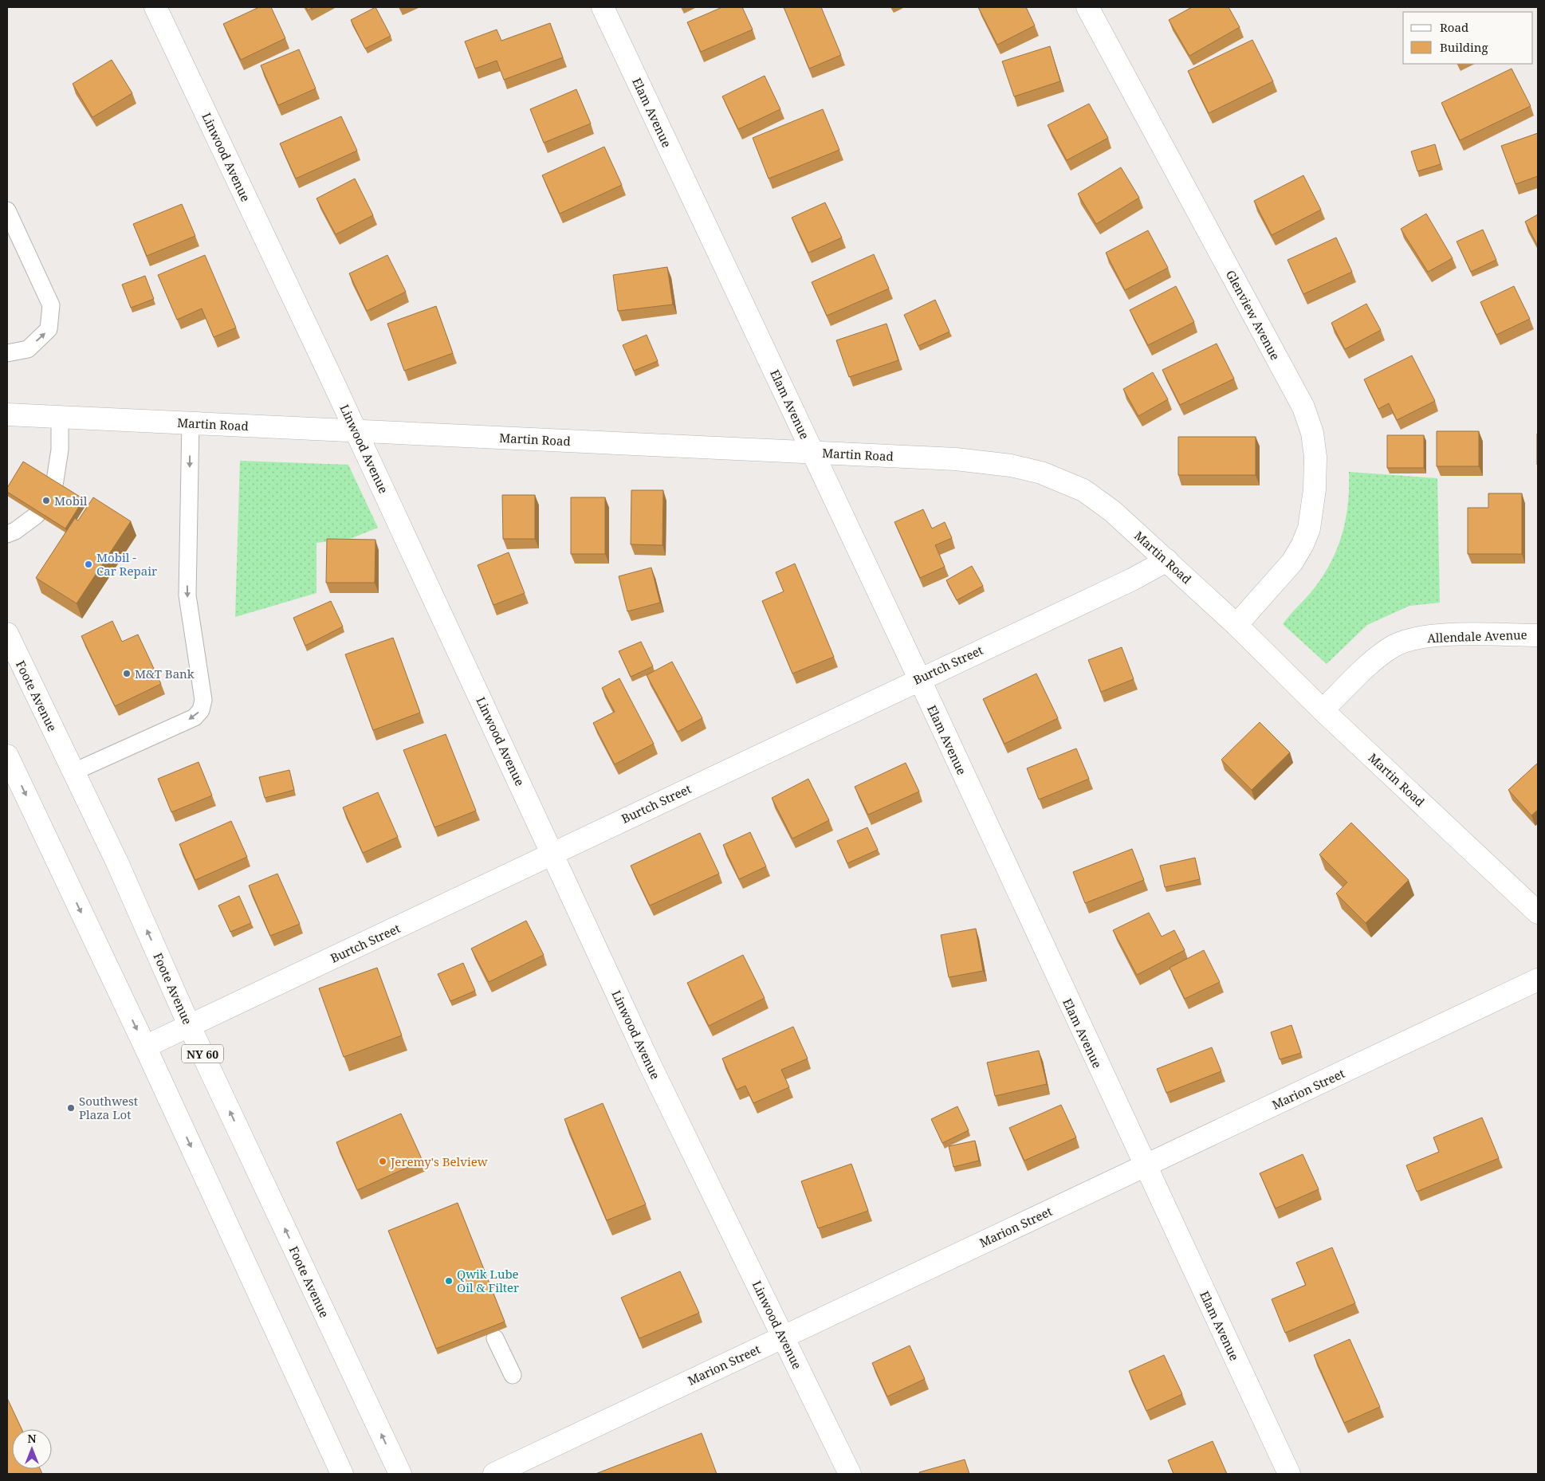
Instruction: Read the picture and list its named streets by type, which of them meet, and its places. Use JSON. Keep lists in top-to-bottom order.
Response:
{
  "streets": {
    "main road": [
      "Elam Avenue",
      "Linwood Avenue",
      "Glenview Avenue",
      "Martin Road",
      "Allendale Avenue",
      "Burtch Street",
      "Foote Avenue",
      "NY 60",
      "Marion Street"
    ]
  },
  "crossings": [
    ["Elam Avenue", "Martin Road"],
    ["Elam Avenue", "Burtch Street"],
    ["Elam Avenue", "Marion Street"],
    ["Linwood Avenue", "Martin Road"],
    ["Linwood Avenue", "Burtch Street"],
    ["Linwood Avenue", "Marion Street"],
    ["Glenview Avenue", "Martin Road"],
    ["Martin Road", "Allendale Avenue"],
    ["Martin Road", "Burtch Street"],
    ["Burtch Street", "Foote Avenue"]
  ],
  "places": [
    "Mobil",
    "Mobil - Car Repair",
    "M&T Bank",
    "Southwest Plaza Lot",
    "Jeremy's Belview",
    "Qwik Lube Oil & Filter"
  ],
  "legend": ["Road", "Building"],
  "north": "top"
}
